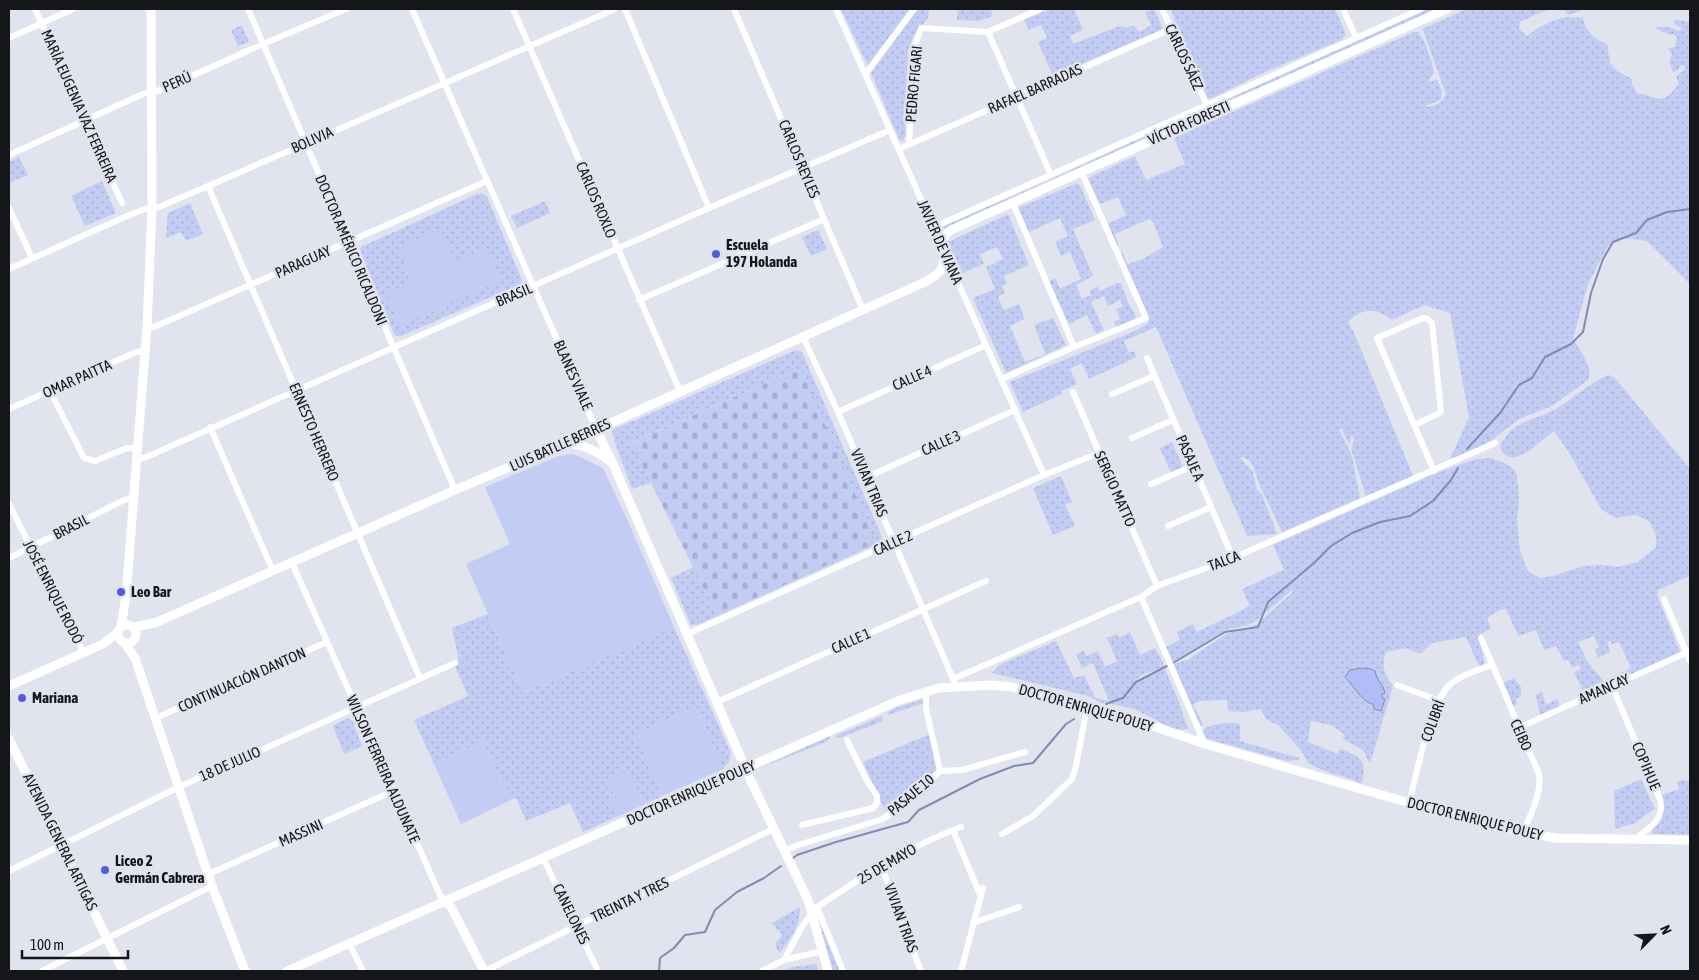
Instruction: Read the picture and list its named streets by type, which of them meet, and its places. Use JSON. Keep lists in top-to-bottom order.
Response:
{
  "streets": {
    "street": [
      "CARLOS SÁEZ",
      "PERÚ",
      "PEDRO FIGARI",
      "RAFAEL BARRADAS",
      "MARÍA EUGENIA VAZ FERREIRA",
      "VÍCTOR FORESTI",
      "BOLIVIA",
      "CARLOS REYLES",
      "CARLOS ROXLO",
      "JAVIER DE VIANA",
      "DOCTOR AMÉRICO RICALDONI",
      "PARAGUAY",
      "BRASIL",
      "BLANES VIALE",
      "CALLE 4",
      "OMAR PAITTA",
      "ERNESTO HERRERO",
      "CALLE 3",
      "LUIS BATLLE BERRES",
      "PASAJE A",
      "VIVIAN TRIAS",
      "SERGIO MATTO",
      "CALLE 2",
      "TALCA",
      "JOSÉ ENRIQUE RODÓ",
      "CALLE 1",
      "CONTINUACIÓN DANTON",
      "AMANCAY",
      "DOCTOR ENRIQUE POUEY",
      "COLIBRÍ",
      "CEIBO",
      "18 DE JULIO",
      "COPIHUE",
      "WILSON FERREIRA ALDUNATE",
      "PASAJE 10",
      "MASSINI",
      "AVENIDA GENERAL ARTIGAS",
      "25 DE MAYO",
      "TREINTA Y TRES",
      "CANELONES"
    ]
  },
  "crossings": [
    ["CARLOS SÁEZ", "RAFAEL BARRADAS"],
    ["CARLOS SÁEZ", "VÍCTOR FORESTI"],
    ["PERÚ", "MARÍA EUGENIA VAZ FERREIRA"],
    ["PERÚ", "DOCTOR AMÉRICO RICALDONI"],
    ["PEDRO FIGARI", "RAFAEL BARRADAS"],
    ["RAFAEL BARRADAS", "JAVIER DE VIANA"],
    ["VÍCTOR FORESTI", "JAVIER DE VIANA"],
    ["VÍCTOR FORESTI", "LUIS BATLLE BERRES"],
    ["BOLIVIA", "CARLOS ROXLO"],
    ["BOLIVIA", "DOCTOR AMÉRICO RICALDONI"],
    ["BOLIVIA", "BLANES VIALE"],
    ["BOLIVIA", "ERNESTO HERRERO"],
    ["CARLOS REYLES", "BRASIL"],
    ["CARLOS REYLES", "LUIS BATLLE BERRES"],
    ["CARLOS ROXLO", "BRASIL"],
    ["CARLOS ROXLO", "LUIS BATLLE BERRES"],
    ["JAVIER DE VIANA", "BRASIL"],
    ["JAVIER DE VIANA", "CALLE 4"],
    ["JAVIER DE VIANA", "CALLE 3"],
    ["JAVIER DE VIANA", "LUIS BATLLE BERRES"],
    ["JAVIER DE VIANA", "CALLE 2"],
    ["DOCTOR AMÉRICO RICALDONI", "PARAGUAY"],
    ["DOCTOR AMÉRICO RICALDONI", "BRASIL"],
    ["DOCTOR AMÉRICO RICALDONI", "LUIS BATLLE BERRES"],
    ["PARAGUAY", "BLANES VIALE"],
    ["PARAGUAY", "ERNESTO HERRERO"],
    ["BRASIL", "BLANES VIALE"],
    ["BRASIL", "OMAR PAITTA"],
    ["BRASIL", "ERNESTO HERRERO"],
    ["BRASIL", "JOSÉ ENRIQUE RODÓ"],
    ["BLANES VIALE", "LUIS BATLLE BERRES"],
    ["BLANES VIALE", "CALLE 2"],
    ["BLANES VIALE", "CALLE 1"],
    ["BLANES VIALE", "DOCTOR ENRIQUE POUEY"],
    ["BLANES VIALE", "PASAJE 10"],
    ["BLANES VIALE", "25 DE MAYO"],
    ["BLANES VIALE", "TREINTA Y TRES"],
    ["CALLE 4", "VIVIAN TRIAS"],
    ["ERNESTO HERRERO", "LUIS BATLLE BERRES"],
    ["ERNESTO HERRERO", "18 DE JULIO"],
    ["CALLE 3", "VIVIAN TRIAS"],
    ["LUIS BATLLE BERRES", "VIVIAN TRIAS"],
    ["LUIS BATLLE BERRES", "JOSÉ ENRIQUE RODÓ"],
    ["LUIS BATLLE BERRES", "WILSON FERREIRA ALDUNATE"],
    ["PASAJE A", "TALCA"],
    ["VIVIAN TRIAS", "CALLE 2"],
    ["VIVIAN TRIAS", "TALCA"],
    ["VIVIAN TRIAS", "CALLE 1"],
    ["VIVIAN TRIAS", "DOCTOR ENRIQUE POUEY"],
    ["VIVIAN TRIAS", "25 DE MAYO"],
    ["SERGIO MATTO", "CALLE 2"],
    ["SERGIO MATTO", "TALCA"],
    ["TALCA", "DOCTOR ENRIQUE POUEY"],
    ["CONTINUACIÓN DANTON", "WILSON FERREIRA ALDUNATE"],
    ["AMANCAY", "CEIBO"],
    ["AMANCAY", "COPIHUE"],
    ["DOCTOR ENRIQUE POUEY", "COLIBRÍ"],
    ["DOCTOR ENRIQUE POUEY", "CEIBO"],
    ["DOCTOR ENRIQUE POUEY", "COPIHUE"],
    ["DOCTOR ENRIQUE POUEY", "WILSON FERREIRA ALDUNATE"],
    ["DOCTOR ENRIQUE POUEY", "CANELONES"],
    ["COLIBRÍ", "CEIBO"],
    ["18 DE JULIO", "WILSON FERREIRA ALDUNATE"],
    ["18 DE JULIO", "AVENIDA GENERAL ARTIGAS"],
    ["WILSON FERREIRA ALDUNATE", "MASSINI"],
    ["WILSON FERREIRA ALDUNATE", "TREINTA Y TRES"],
    ["TREINTA Y TRES", "CANELONES"]
  ],
  "places": [
    "Escuela 197 Holanda",
    "Leo Bar",
    "Mariana",
    "Liceo 2 Germán Cabrera"
  ],
  "scale_bar": "100 m",
  "north": "top right"
}
